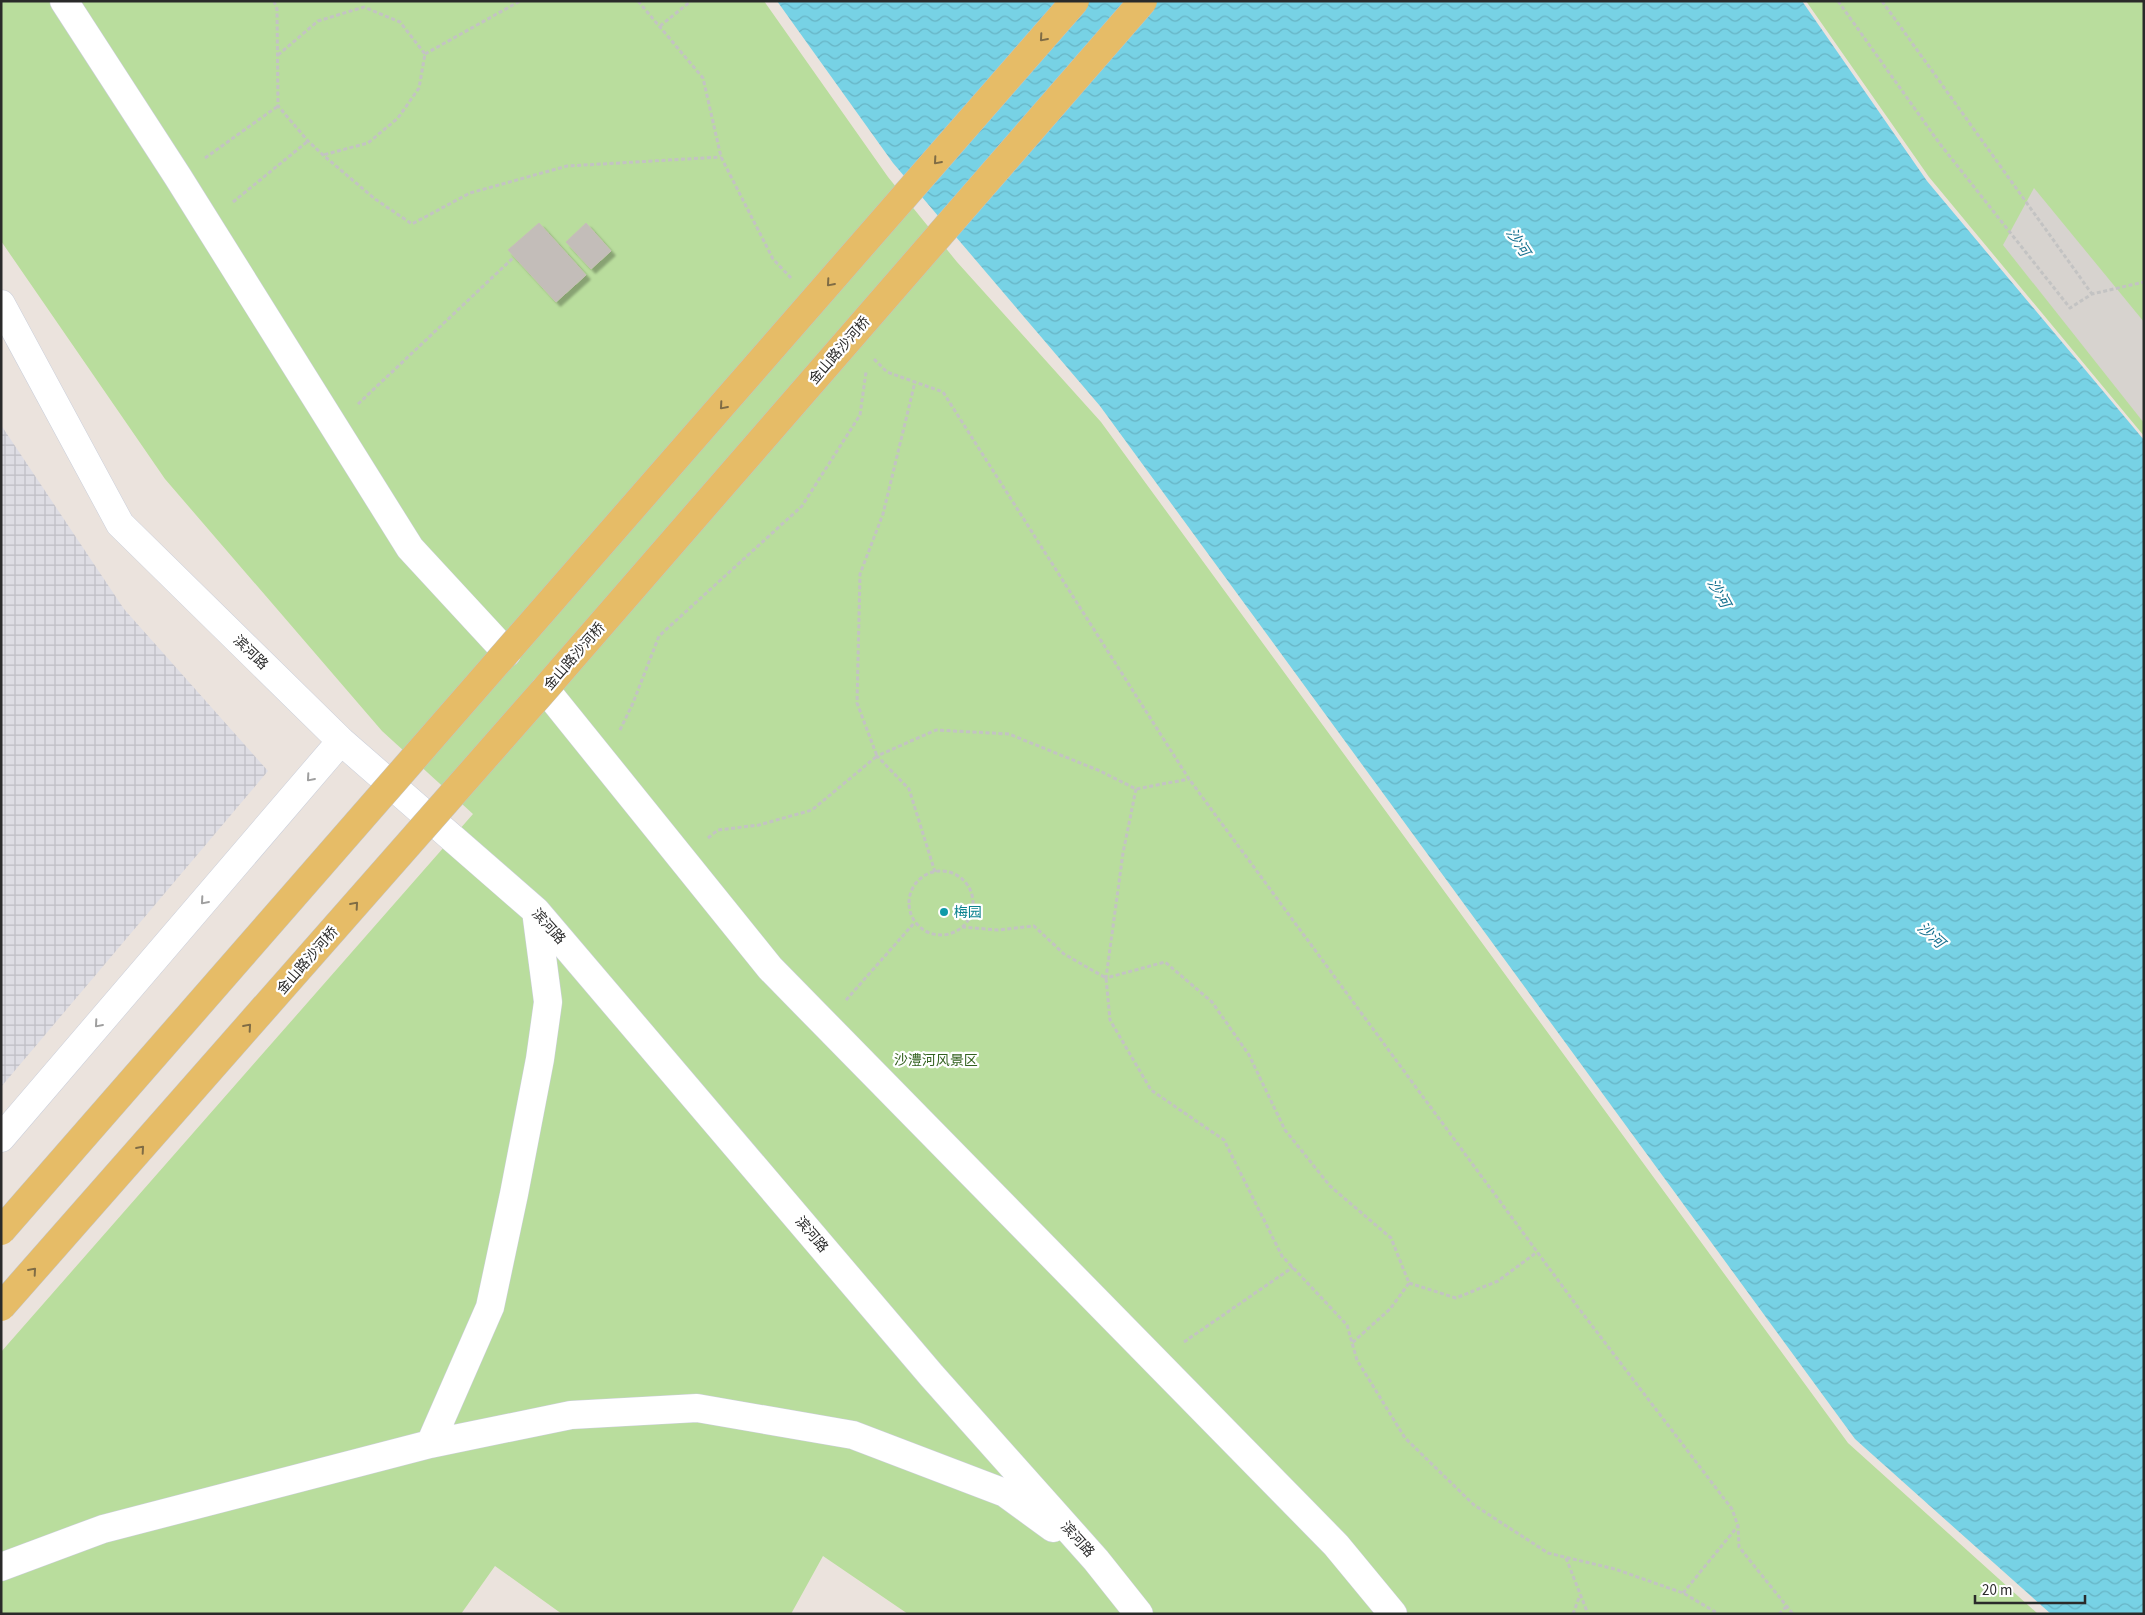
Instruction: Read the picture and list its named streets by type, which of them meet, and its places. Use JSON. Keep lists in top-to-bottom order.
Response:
{
  "streets": {
    "main road": ["金山路沙河桥"],
    "street": ["滨河路"]
  },
  "water": ["沙河"],
  "parks": ["沙澧河风景区"],
  "places": ["梅园"],
  "scale_bar": "20 m"
}
